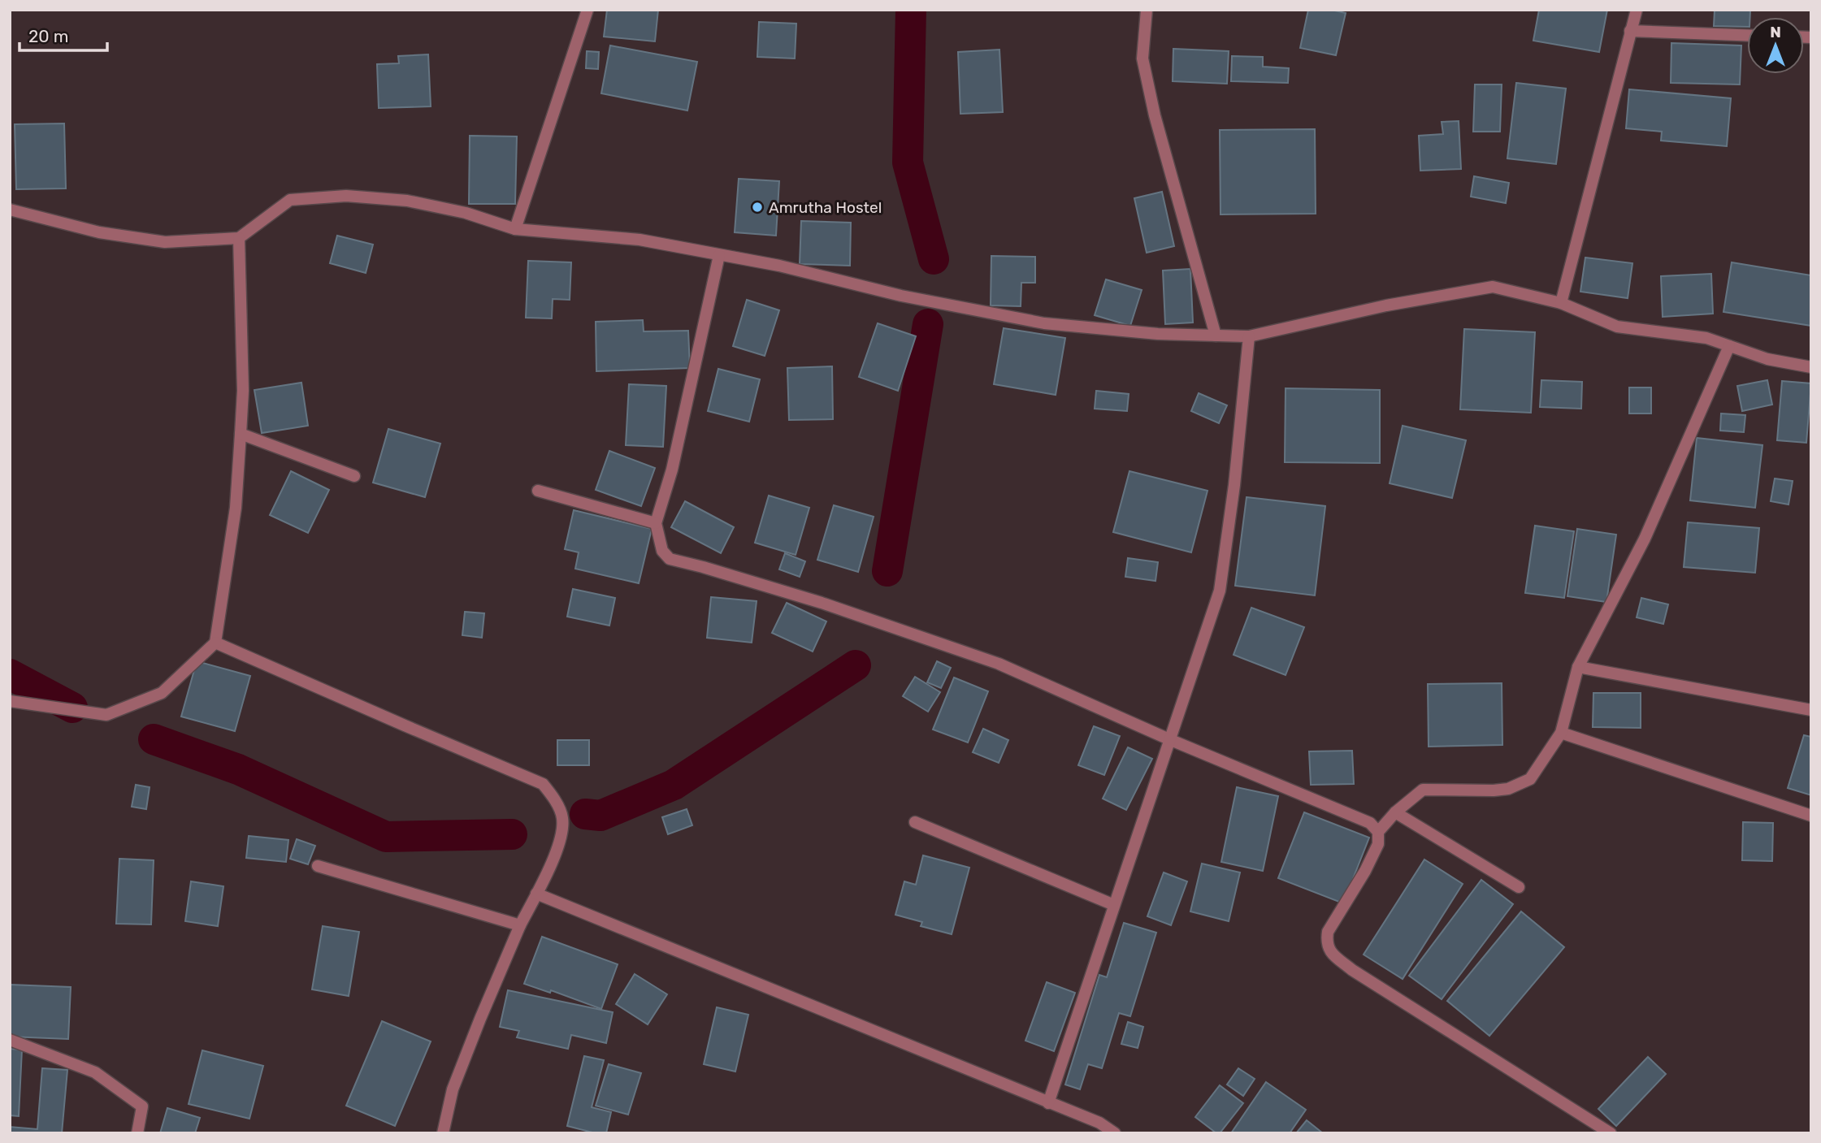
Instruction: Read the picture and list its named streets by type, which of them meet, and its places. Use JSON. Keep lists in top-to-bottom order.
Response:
{
  "places": ["Amrutha Hostel"],
  "scale_bar": "20 m",
  "north": "top"
}
